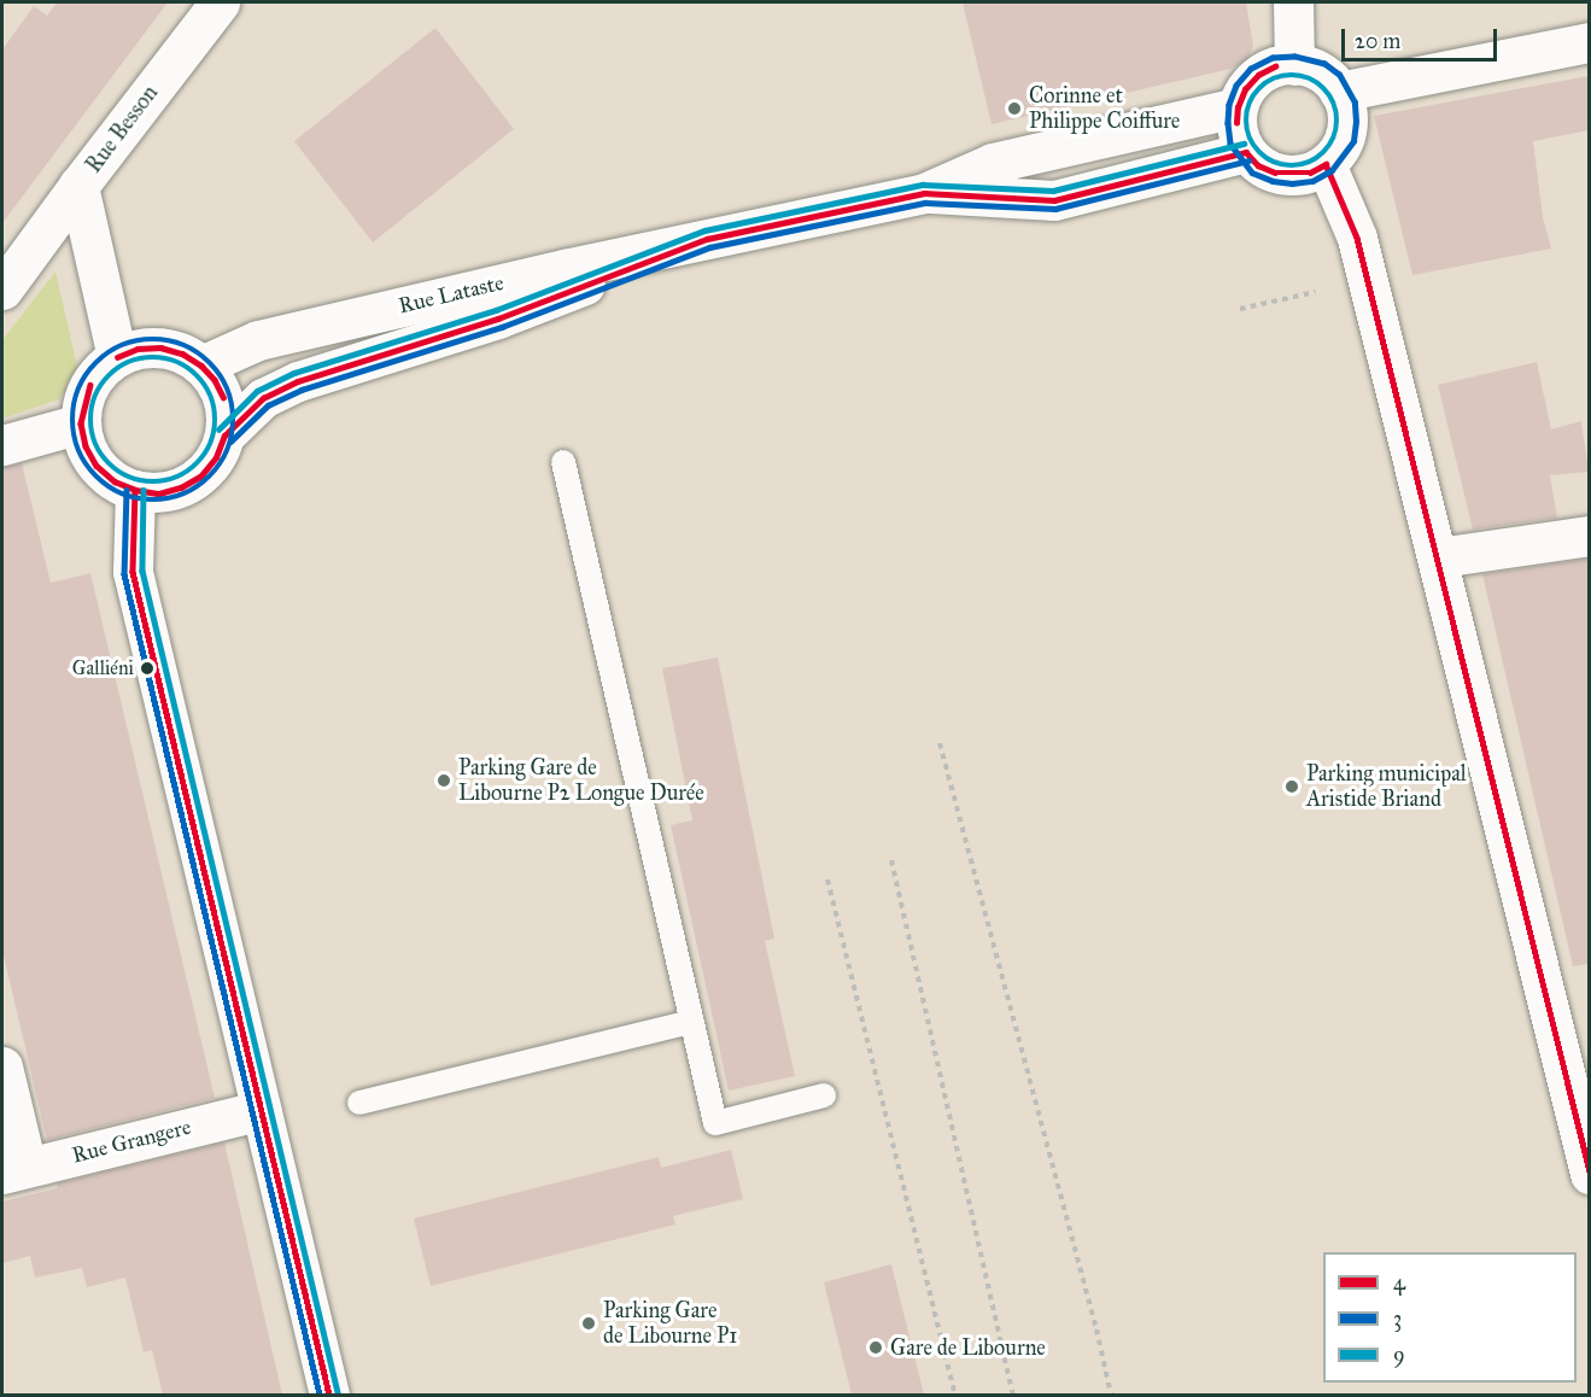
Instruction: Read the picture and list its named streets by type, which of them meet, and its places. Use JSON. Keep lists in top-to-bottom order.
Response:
{
  "streets": {
    "main road": ["Rue Besson", "Rue Lataste", "Rue Grangere"]
  },
  "crossings": [
    ["Rue Besson", "Rue Lataste"]
  ],
  "places": [
    "Corinne et Philippe Coiffure",
    "Galliéni",
    "Parking Gare de Libourne P2 Longue Durée",
    "Parking municipal Aristide Briand",
    "Parking Gare de Libourne P1",
    "Gare de Libourne"
  ],
  "lines": ["transit line 3", "transit line 4", "transit line 9"],
  "legend": ["4", "3", "9"],
  "scale_bar": "20 m"
}
